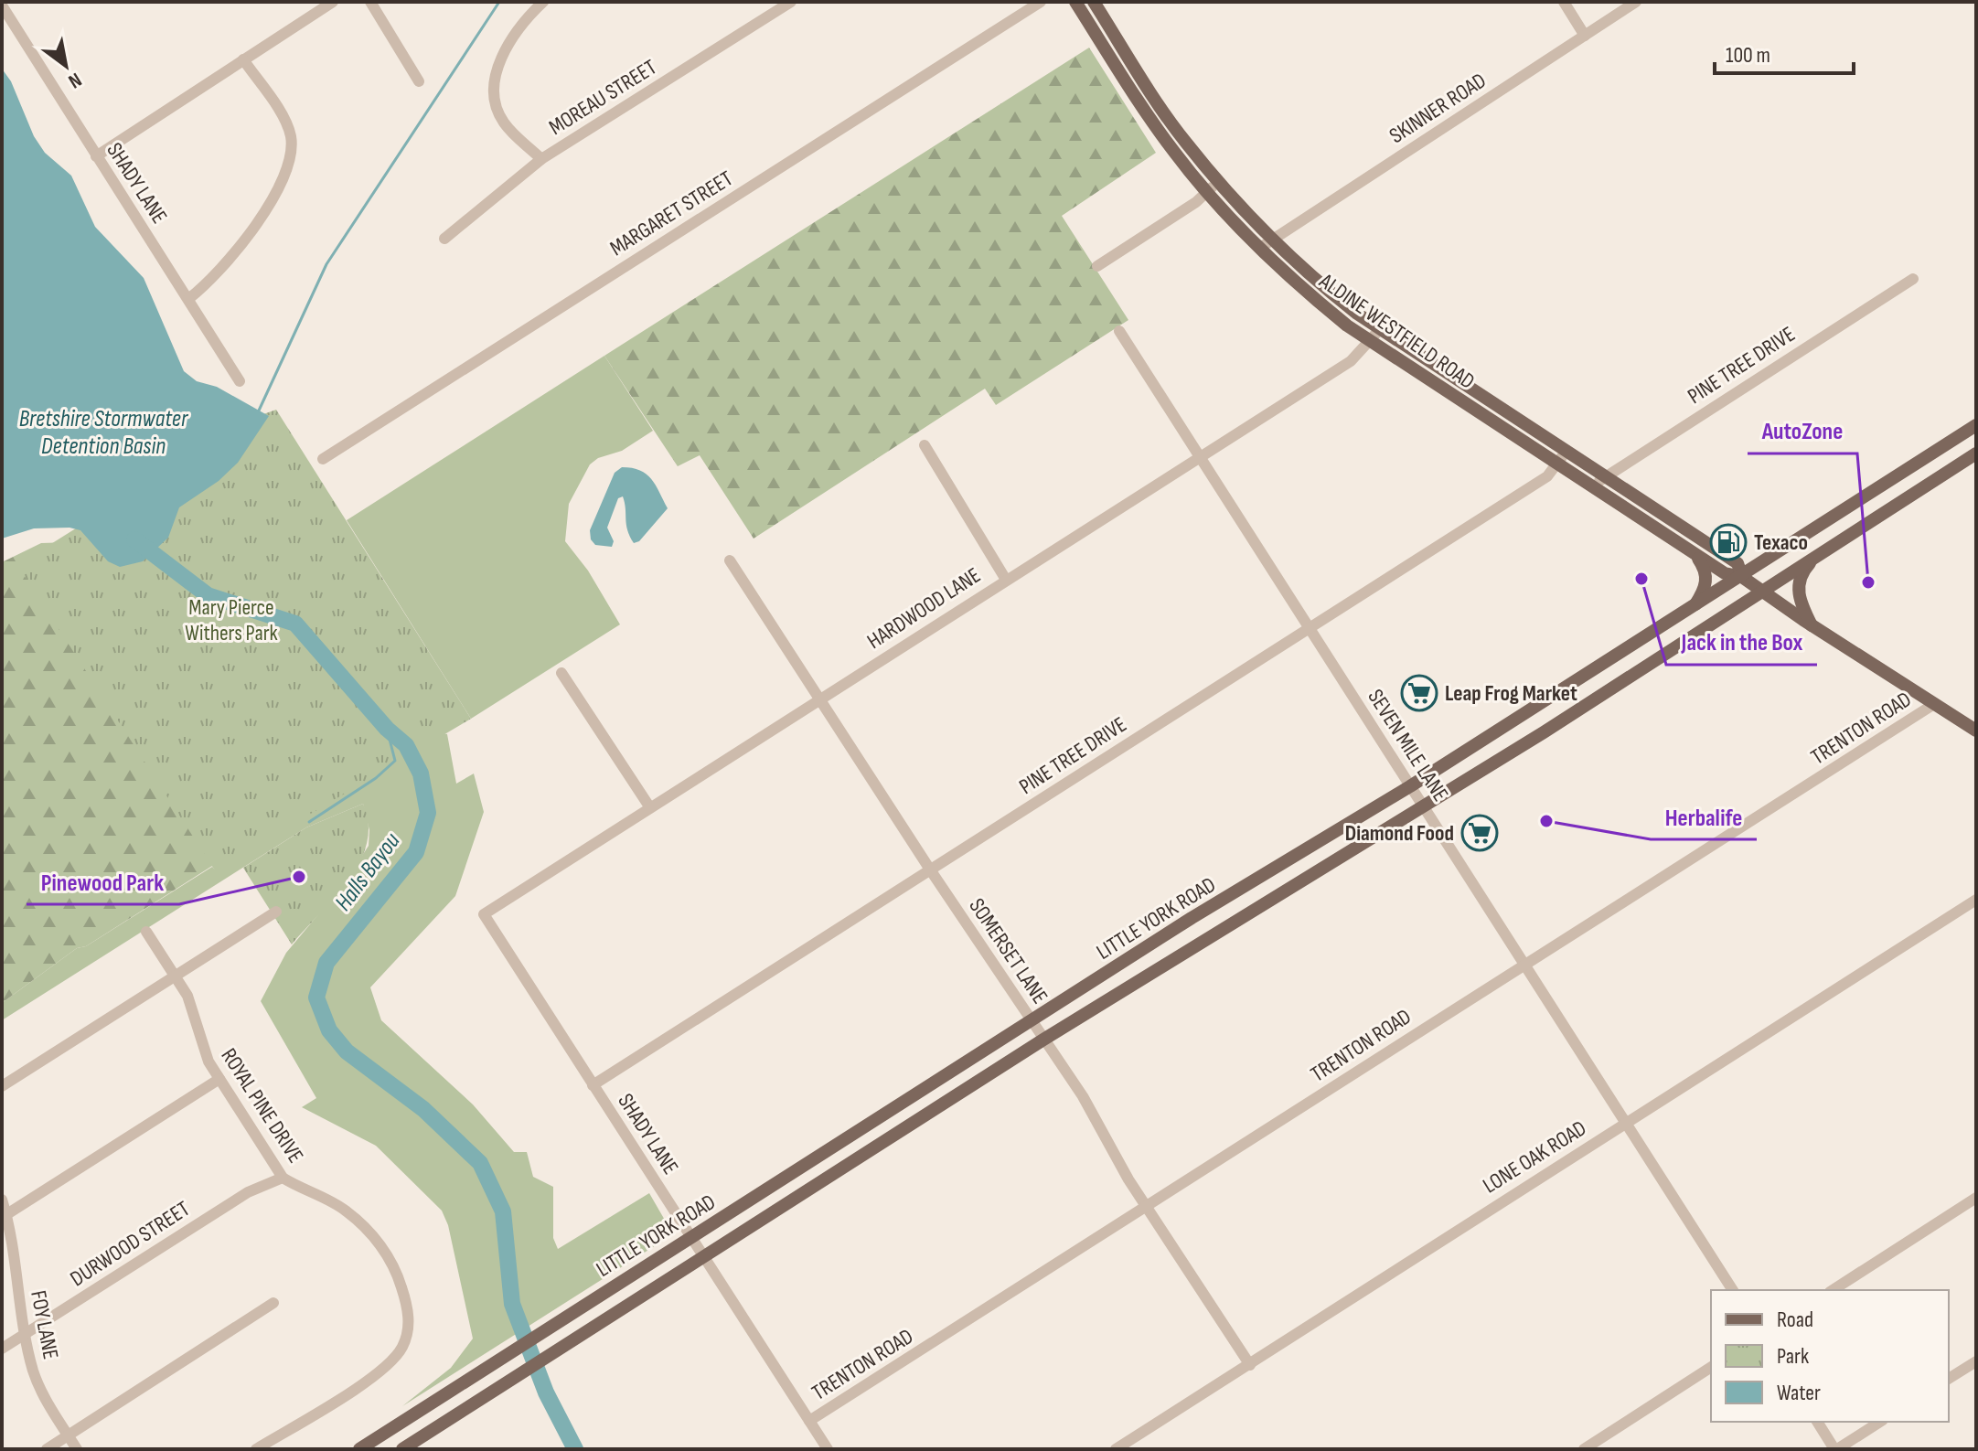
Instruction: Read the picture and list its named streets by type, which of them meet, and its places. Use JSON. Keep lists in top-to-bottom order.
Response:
{
  "streets": {
    "main road": ["ALDINE WESTFIELD ROAD", "LITTLE YORK ROAD"],
    "street": [
      "MOREAU STREET",
      "SKINNER ROAD",
      "SHADY LANE",
      "MARGARET STREET",
      "PINE TREE DRIVE",
      "HARDWOOD LANE",
      "TRENTON ROAD",
      "SEVEN MILE LANE",
      "SOMERSET LANE",
      "ROYAL PINE DRIVE",
      "LONE OAK ROAD",
      "DURWOOD STREET",
      "FOY LANE"
    ]
  },
  "crossings": [
    ["SKINNER ROAD", "ALDINE WESTFIELD ROAD"],
    ["SHADY LANE", "PINE TREE DRIVE"],
    ["SHADY LANE", "HARDWOOD LANE"],
    ["SHADY LANE", "TRENTON ROAD"],
    ["SHADY LANE", "LITTLE YORK ROAD"],
    ["ALDINE WESTFIELD ROAD", "PINE TREE DRIVE"],
    ["ALDINE WESTFIELD ROAD", "HARDWOOD LANE"],
    ["ALDINE WESTFIELD ROAD", "TRENTON ROAD"],
    ["ALDINE WESTFIELD ROAD", "LITTLE YORK ROAD"],
    ["PINE TREE DRIVE", "SEVEN MILE LANE"],
    ["PINE TREE DRIVE", "SOMERSET LANE"],
    ["HARDWOOD LANE", "SEVEN MILE LANE"],
    ["HARDWOOD LANE", "SOMERSET LANE"],
    ["TRENTON ROAD", "SEVEN MILE LANE"],
    ["TRENTON ROAD", "SOMERSET LANE"],
    ["SEVEN MILE LANE", "LITTLE YORK ROAD"],
    ["SEVEN MILE LANE", "LONE OAK ROAD"],
    ["LITTLE YORK ROAD", "SOMERSET LANE"],
    ["SOMERSET LANE", "LONE OAK ROAD"],
    ["ROYAL PINE DRIVE", "DURWOOD STREET"],
    ["DURWOOD STREET", "FOY LANE"]
  ],
  "water": ["Bretshire Stormwater Detention Basin", "Halls Bayou"],
  "parks": ["Mary Pierce Withers Park"],
  "places": {
    "fuel station": ["Texaco"],
    "other": [
      "Jack in the Box",
      "AutoZone",
      "Herbalife",
      "Pinewood Park"
    ],
    "supermarket": ["Leap Frog Market", "Diamond Food"]
  },
  "legend": ["Road", "Park", "Water"],
  "scale_bar": "100 m",
  "north": "bottom right"
}
